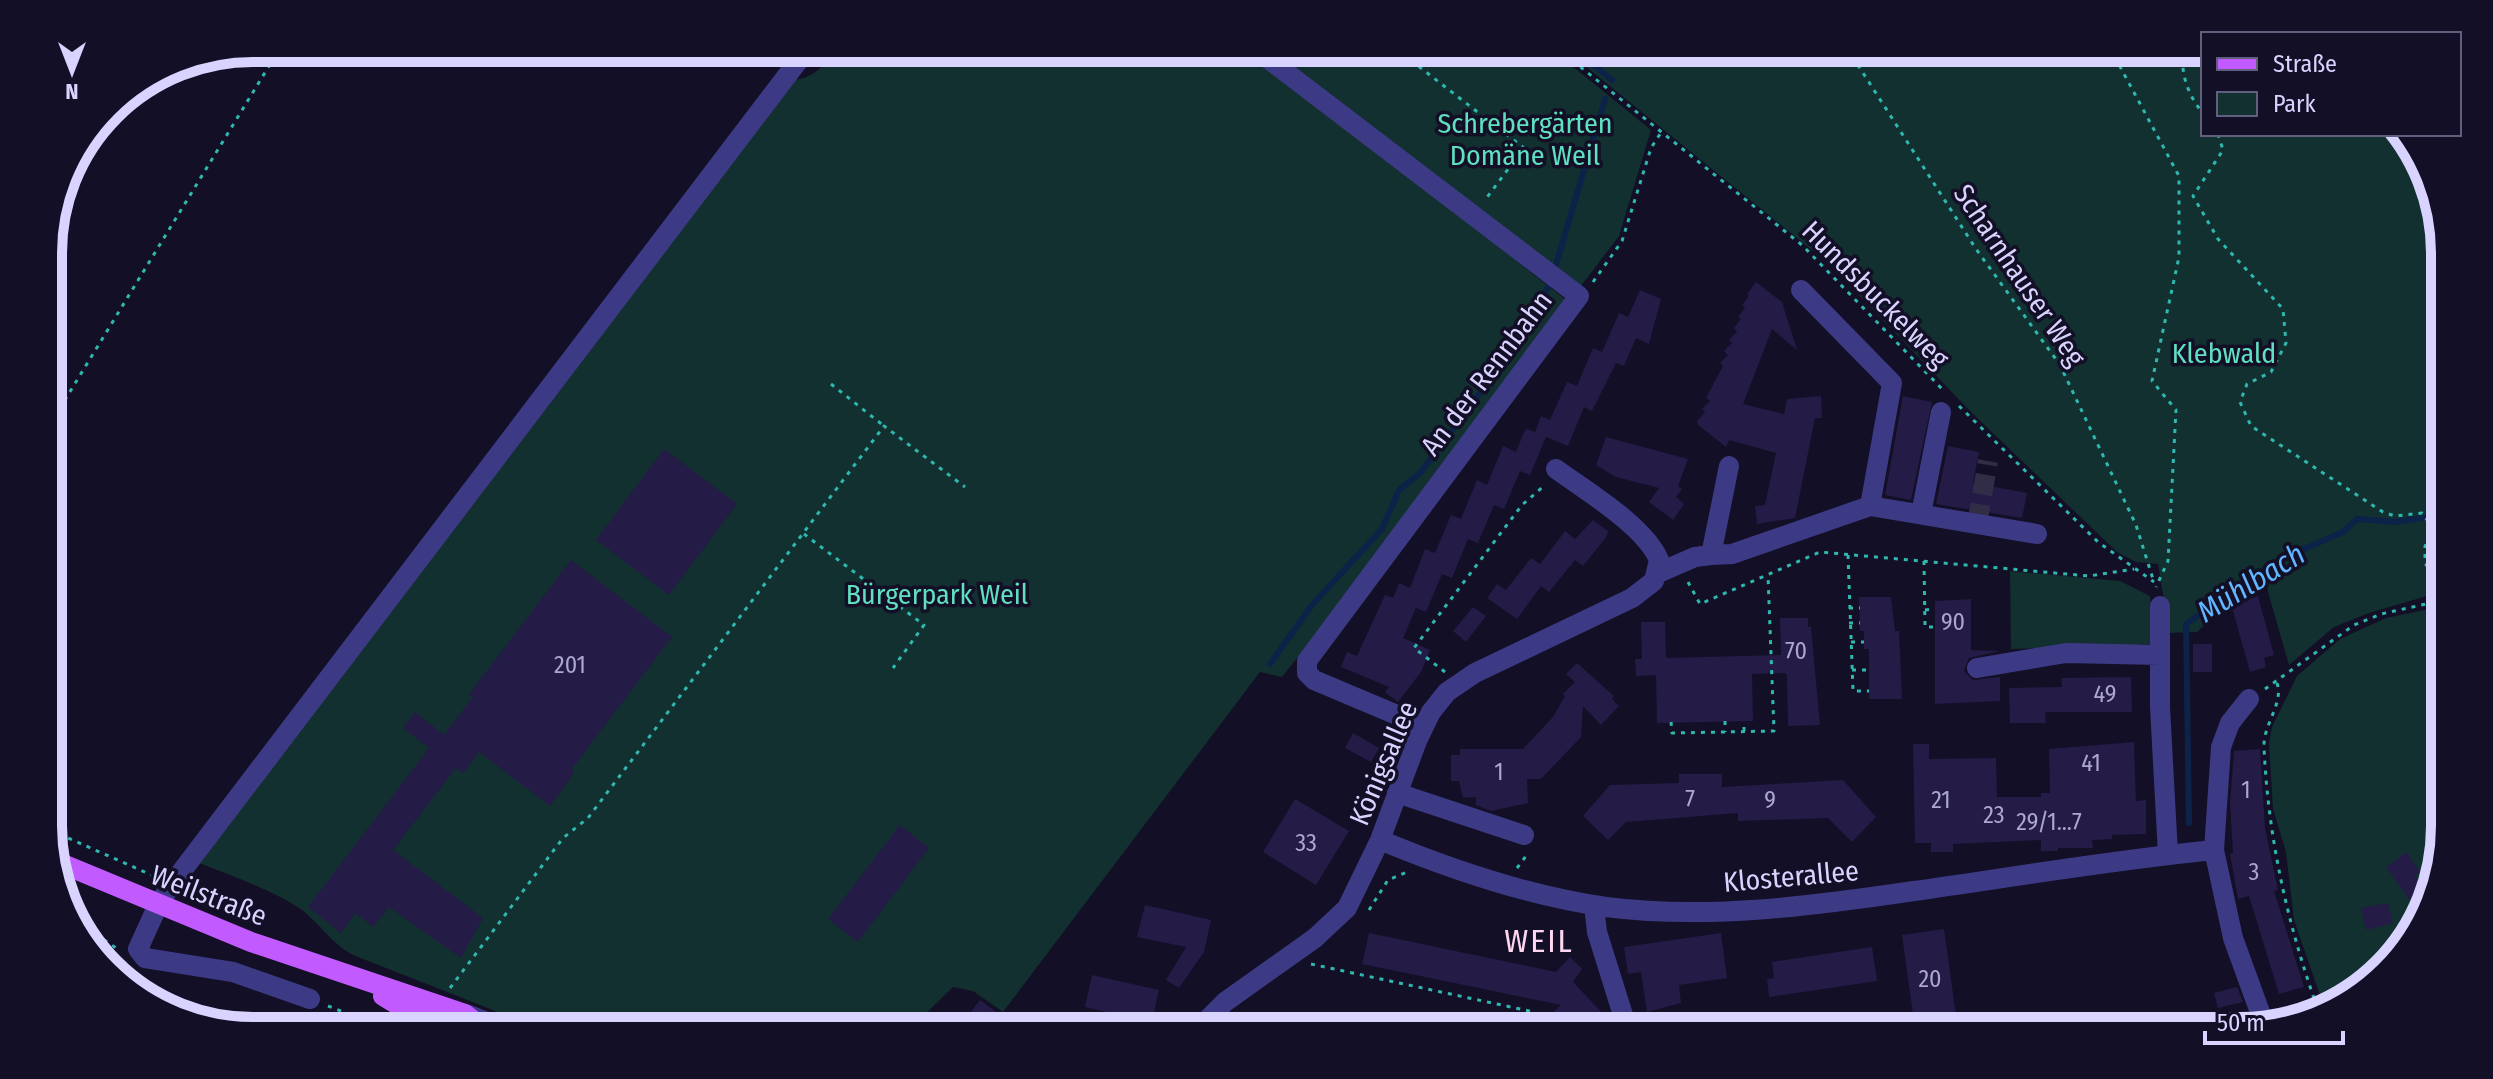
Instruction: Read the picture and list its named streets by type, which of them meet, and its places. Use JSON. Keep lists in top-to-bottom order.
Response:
{
  "streets": {
    "main road": ["Weilstraße"],
    "street": ["An der Rennbahn", "Königsallee", "Klosterallee"],
    "path": ["Scharnhauser Weg", "Hundsbuckelweg"]
  },
  "crossings": [
    ["Scharnhauser Weg", "Hundsbuckelweg"],
    ["An der Rennbahn", "Königsallee"],
    ["Königsallee", "Klosterallee"]
  ],
  "districts": ["WEIL"],
  "water": ["Mühlbach"],
  "parks": ["Schrebergärten Domäne Weil", "Klebwald", "Bürgerpark Weil"],
  "house_numbers": [
    "90",
    "70",
    "201",
    "49",
    "41",
    "1",
    "1",
    "7",
    "9",
    "21",
    "23",
    "29/1...7",
    "33",
    "3",
    "20"
  ],
  "legend": ["Straße", "Park"],
  "scale_bar": "50 m",
  "north": "bottom"
}
